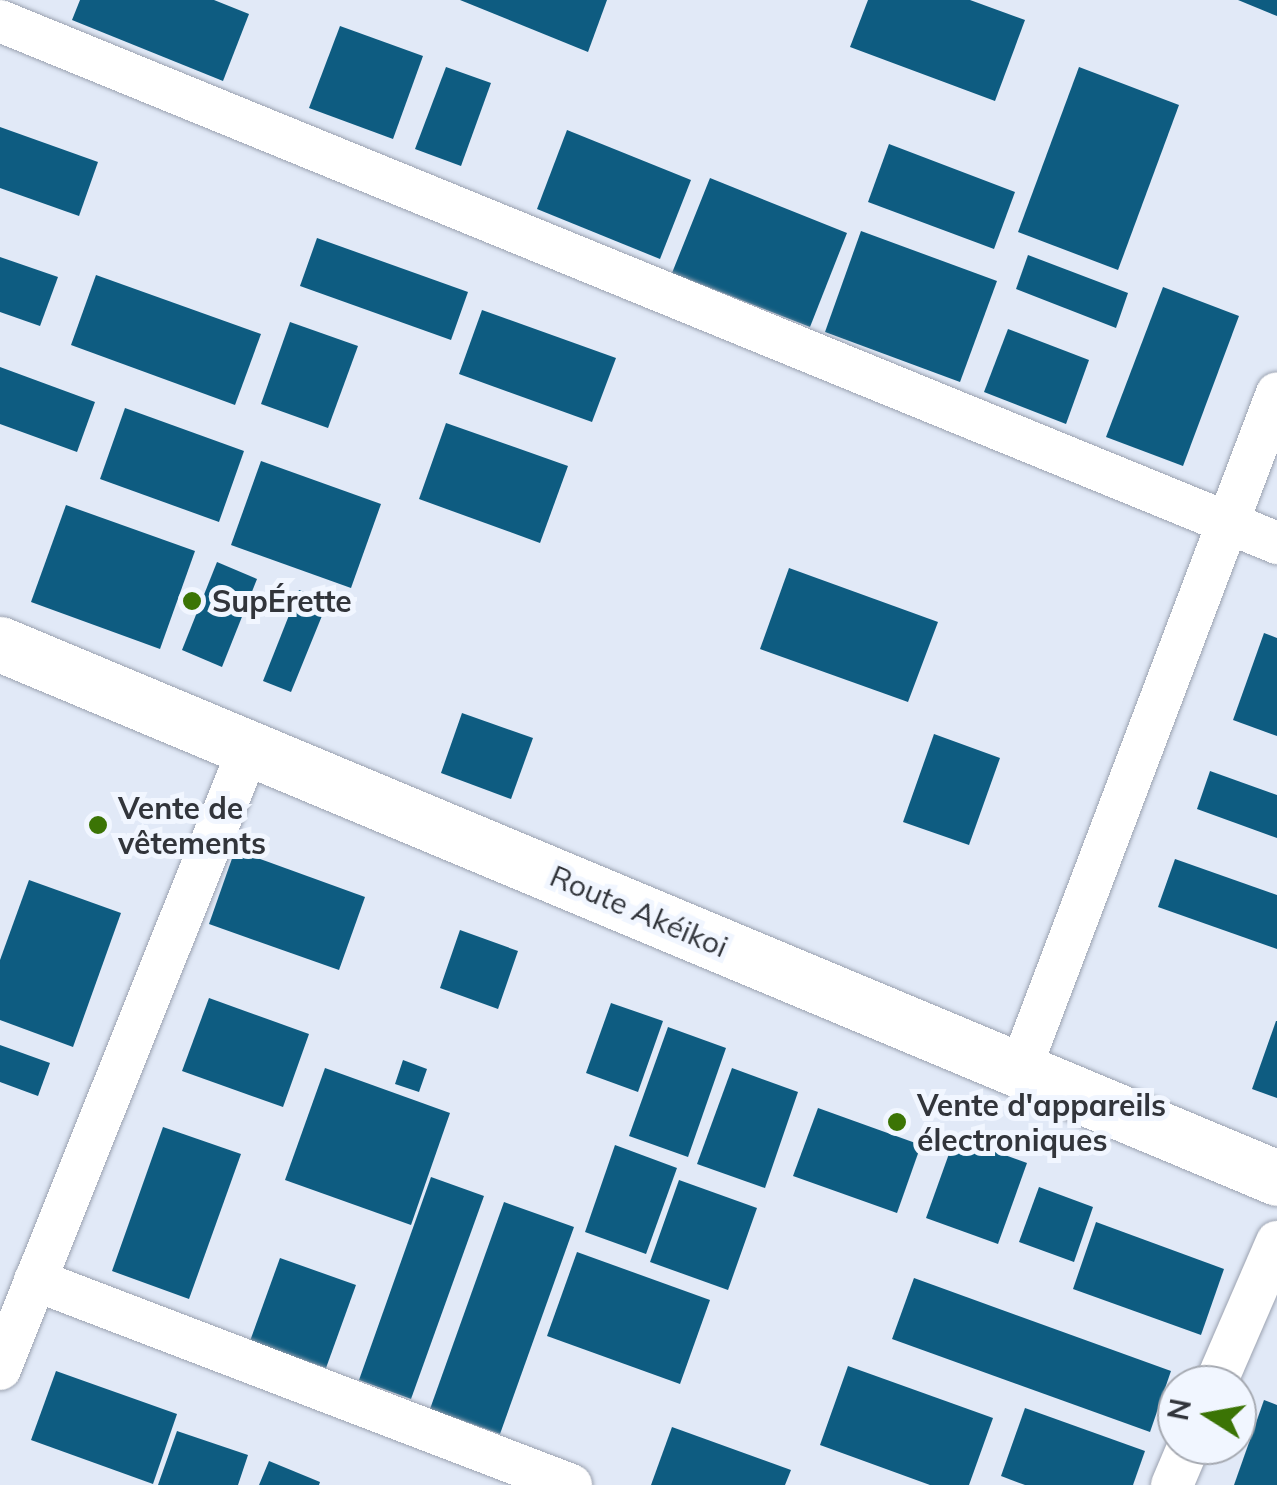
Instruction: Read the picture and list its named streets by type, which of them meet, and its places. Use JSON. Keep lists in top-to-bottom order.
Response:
{
  "streets": {
    "street": ["Route Akéikoi"]
  },
  "places": ["SupÉrette", "Vente de vêtements", "Vente d'appareils électroniques"],
  "north": "left"
}
